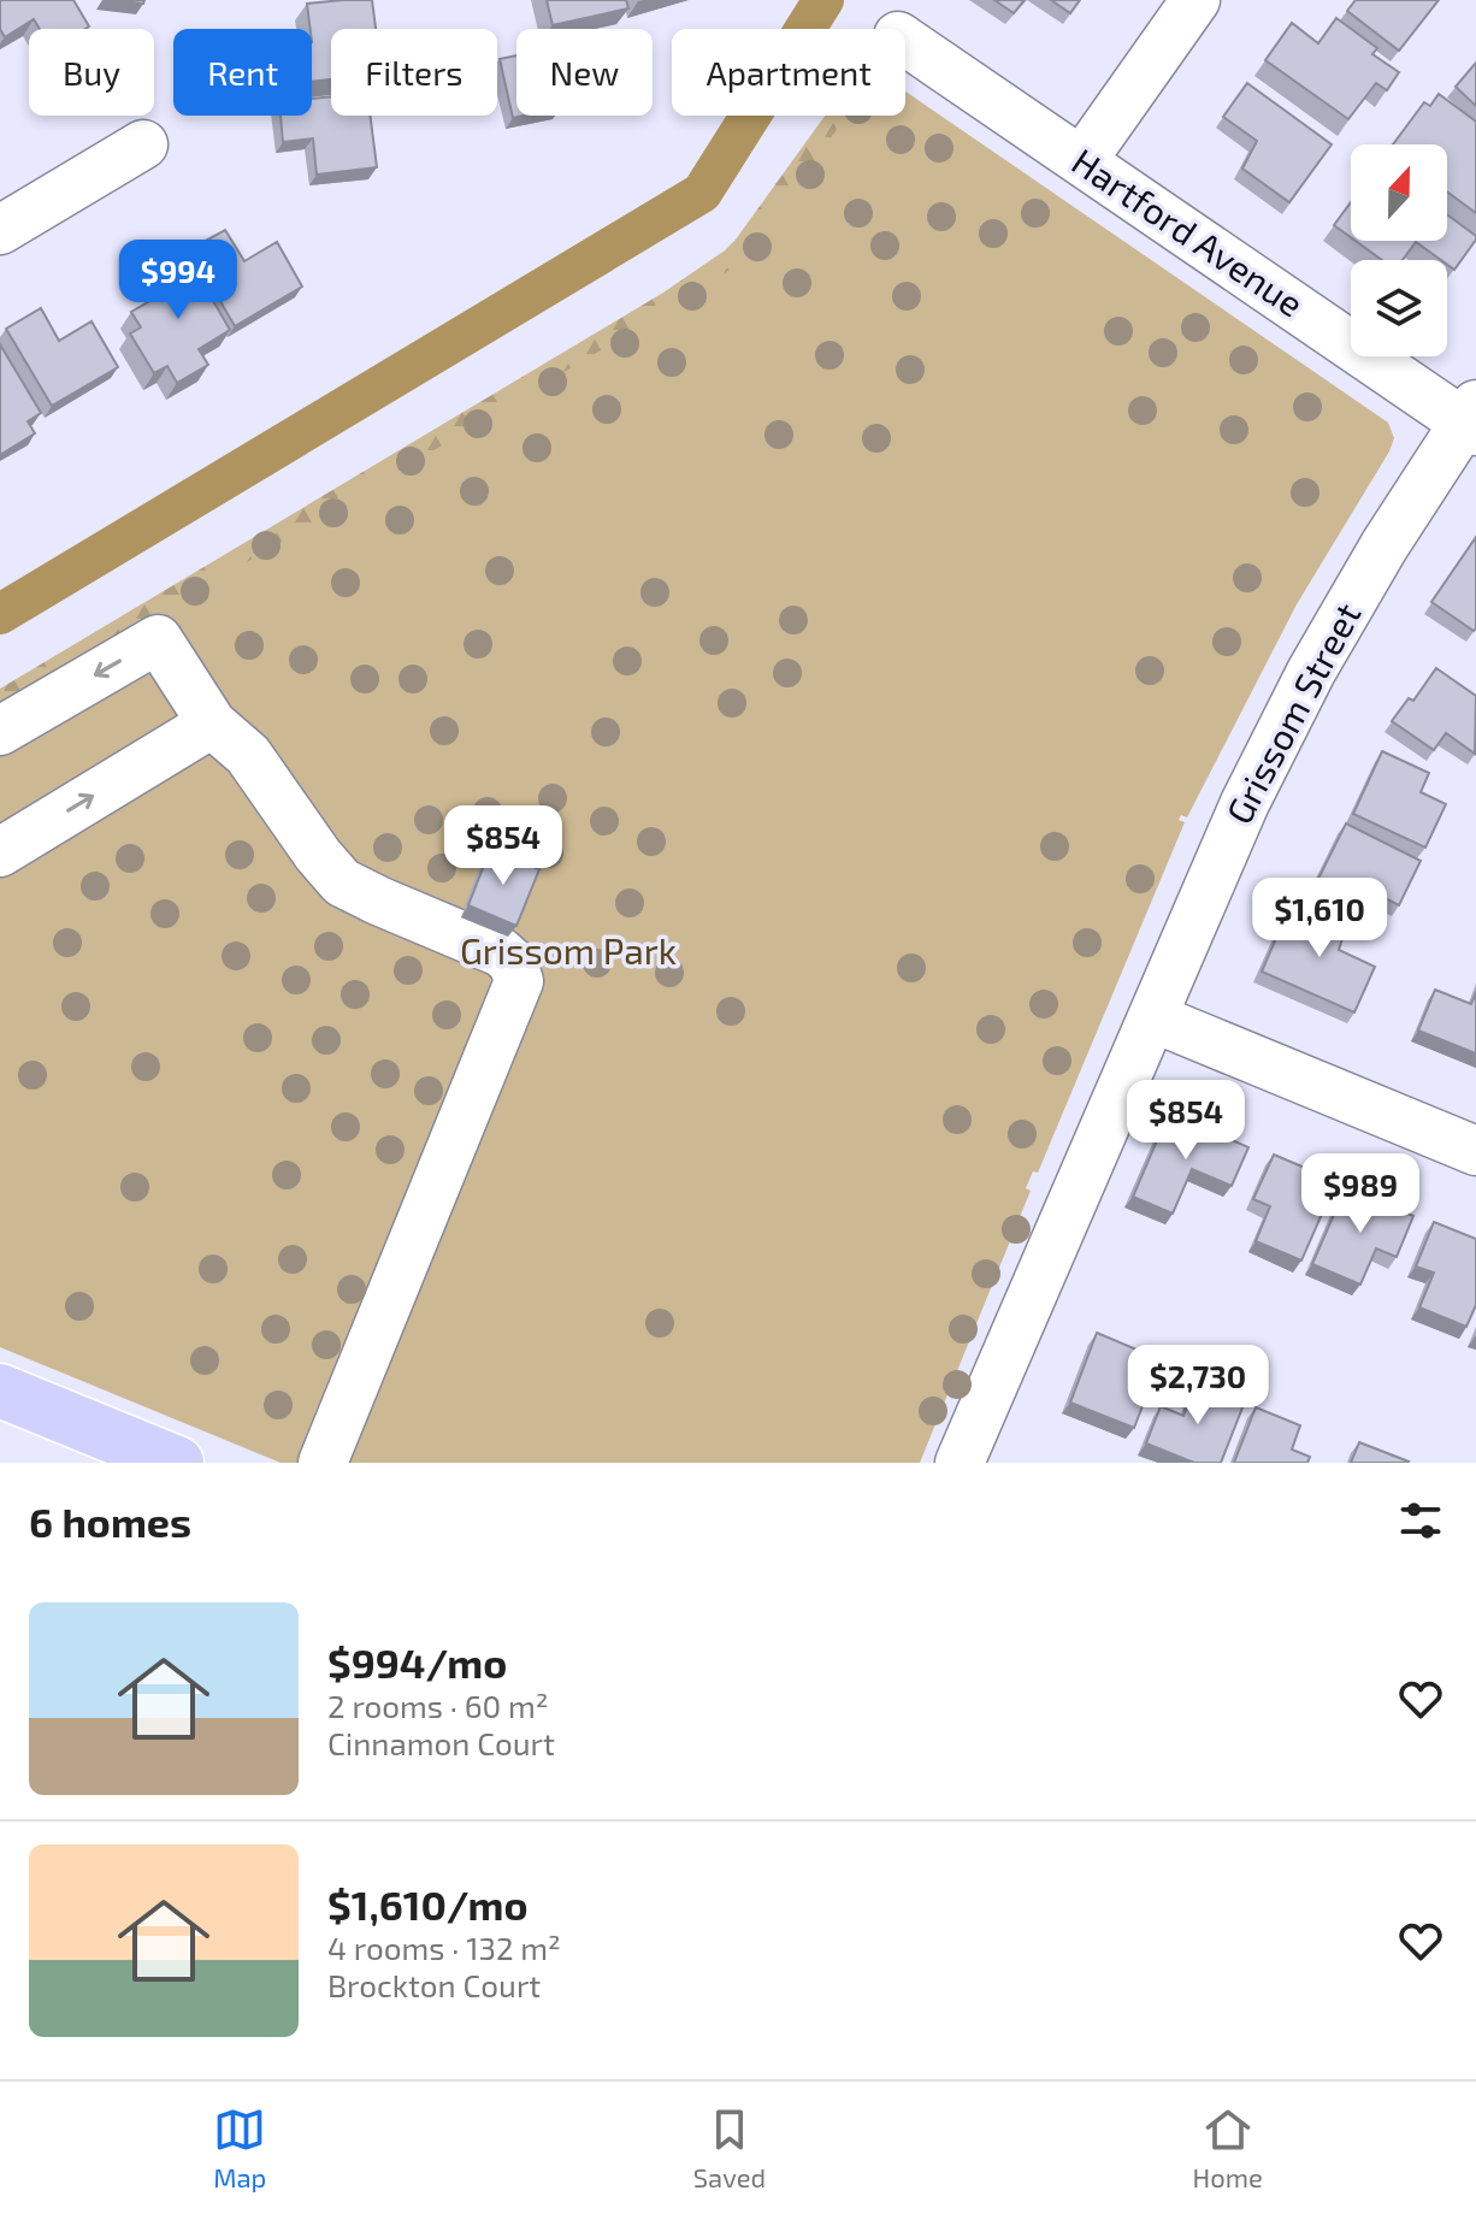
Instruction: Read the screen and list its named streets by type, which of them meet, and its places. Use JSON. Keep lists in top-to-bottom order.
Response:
{
  "streets": {
    "street": ["Hartford Avenue", "Grissom Street"]
  },
  "crossings": [
    ["Hartford Avenue", "Grissom Street"]
  ],
  "parks": ["Grissom Park"],
  "north": "top",
  "page": {
    "chip": [
      "Buy",
      "Rent",
      "Filters",
      "New",
      "Apartment"
    ],
    "price": [
      "$994",
      "$854",
      "$1,610",
      "$854",
      "$989",
      "$2,730"
    ],
    "heading": "6 homes",
    "list": [
      {
        "name": "$994/mo",
        "note": "2 rooms · 60 m² · Cinnamon Court"
      },
      {
        "name": "$1,610/mo",
        "note": "4 rooms · 132 m² · Brockton Court"
      }
    ],
    "tabs": ["Map", "Saved", "Home"]
  }
}
